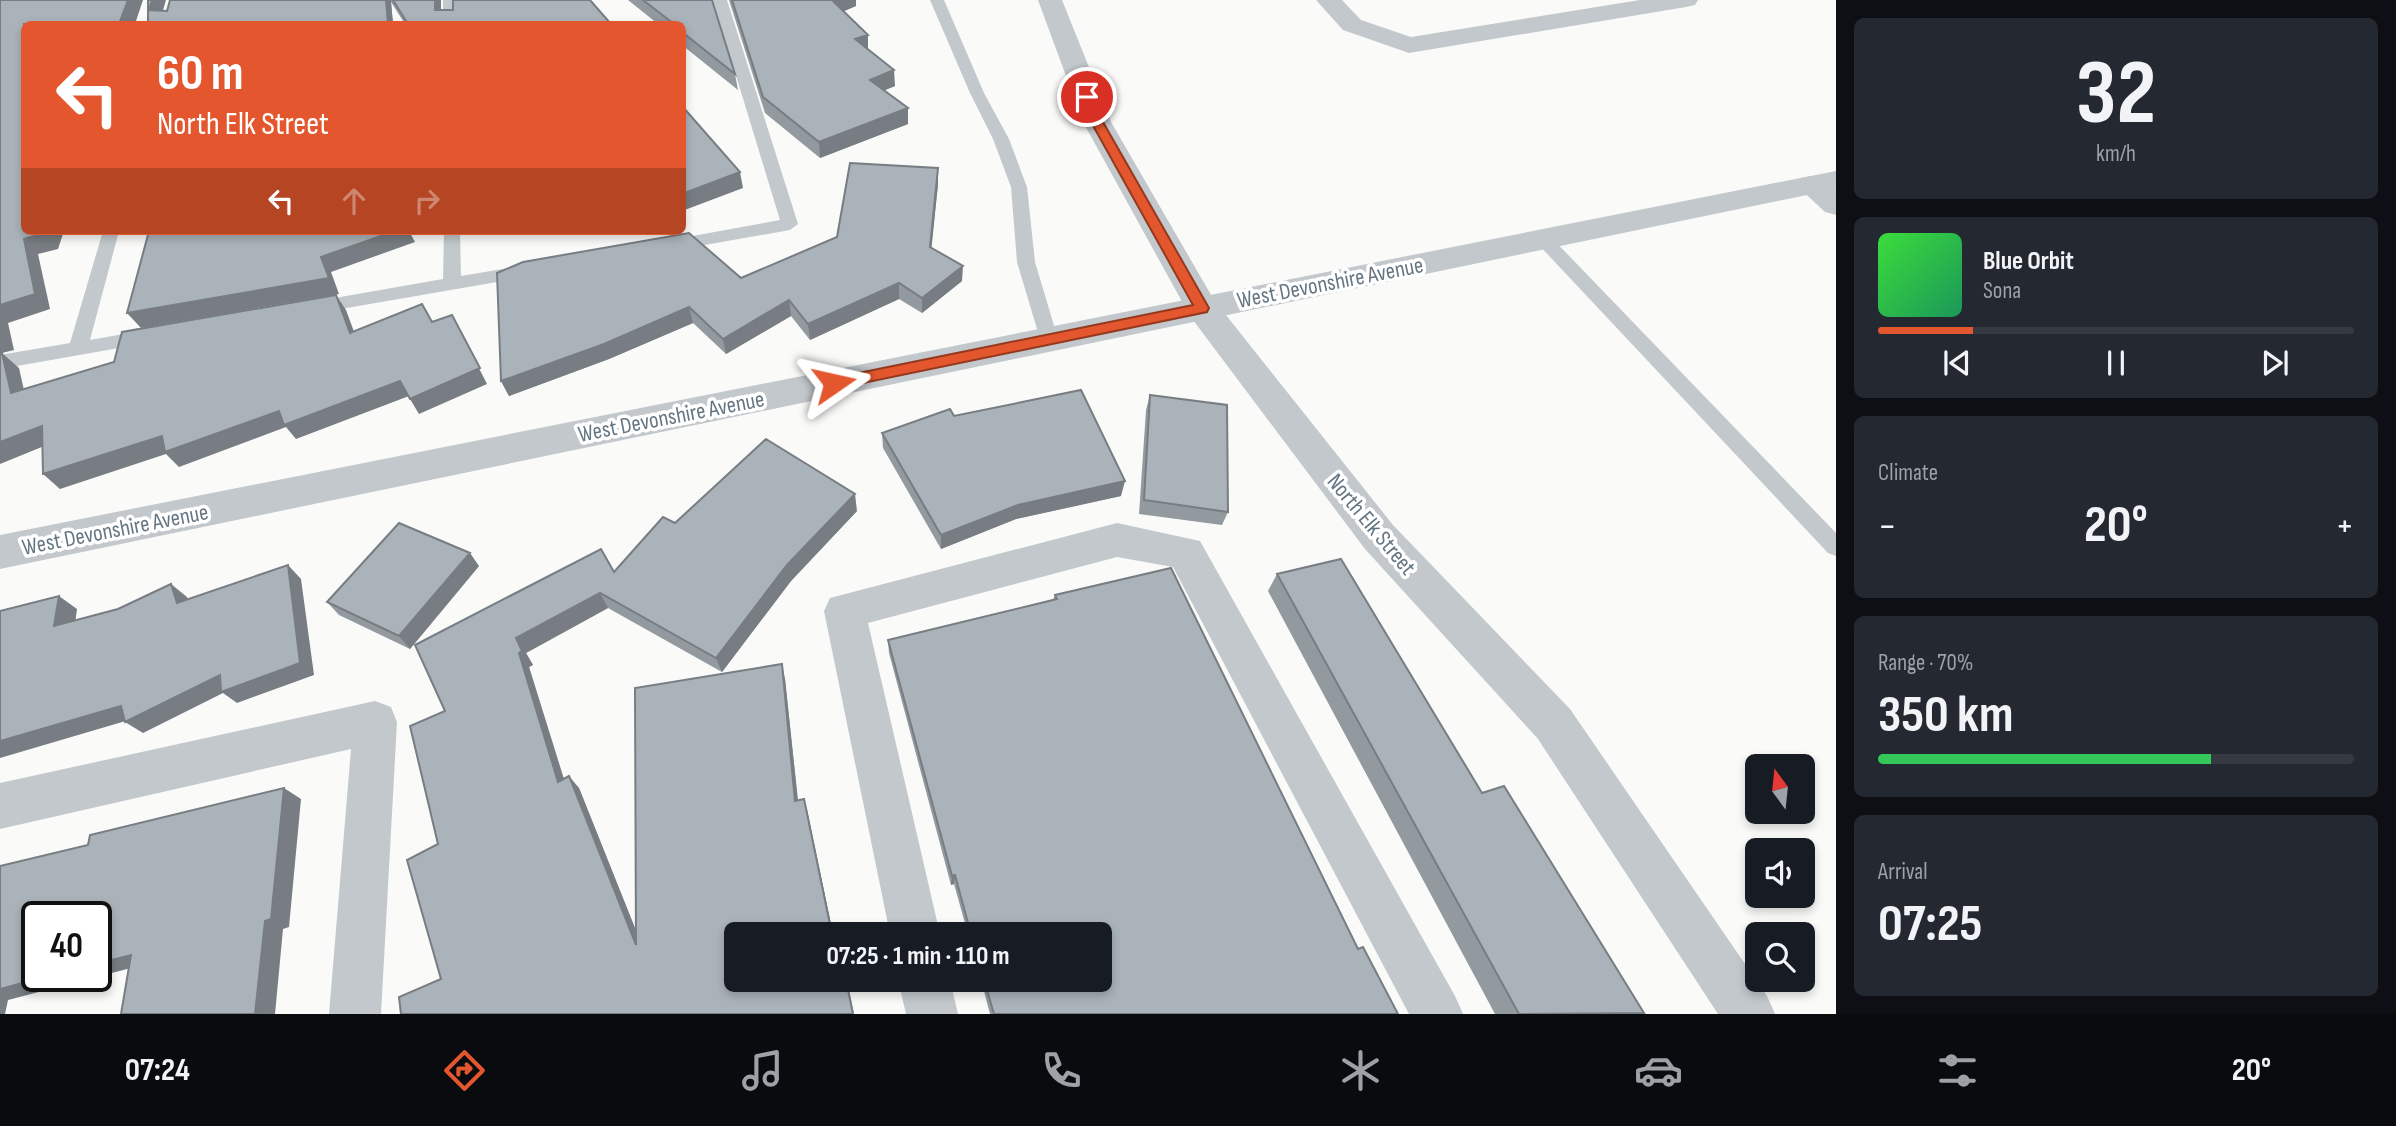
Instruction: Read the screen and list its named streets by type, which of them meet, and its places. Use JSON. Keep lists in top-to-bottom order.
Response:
{
  "streets": {
    "street": ["West Devonshire Avenue", "North Elk Street"]
  },
  "crossings": [
    ["West Devonshire Avenue", "North Elk Street"]
  ],
  "north": "top",
  "page": {
    "tile": [
      ["32", "km/h"],
      "Climate",
      ["Range · 70%", "350 km"],
      ["Arrival", "07:25"]
    ],
    "turn": ["60 m", "North Elk Street"],
    "song": ["Blue Orbit", "Sona"],
    "heat": ["−", "20°", "+"],
    "limit": "40",
    "trip": "07:25 · 1 min · 110 m",
    "tabs": ["07:24", "20°"]
  }
}
